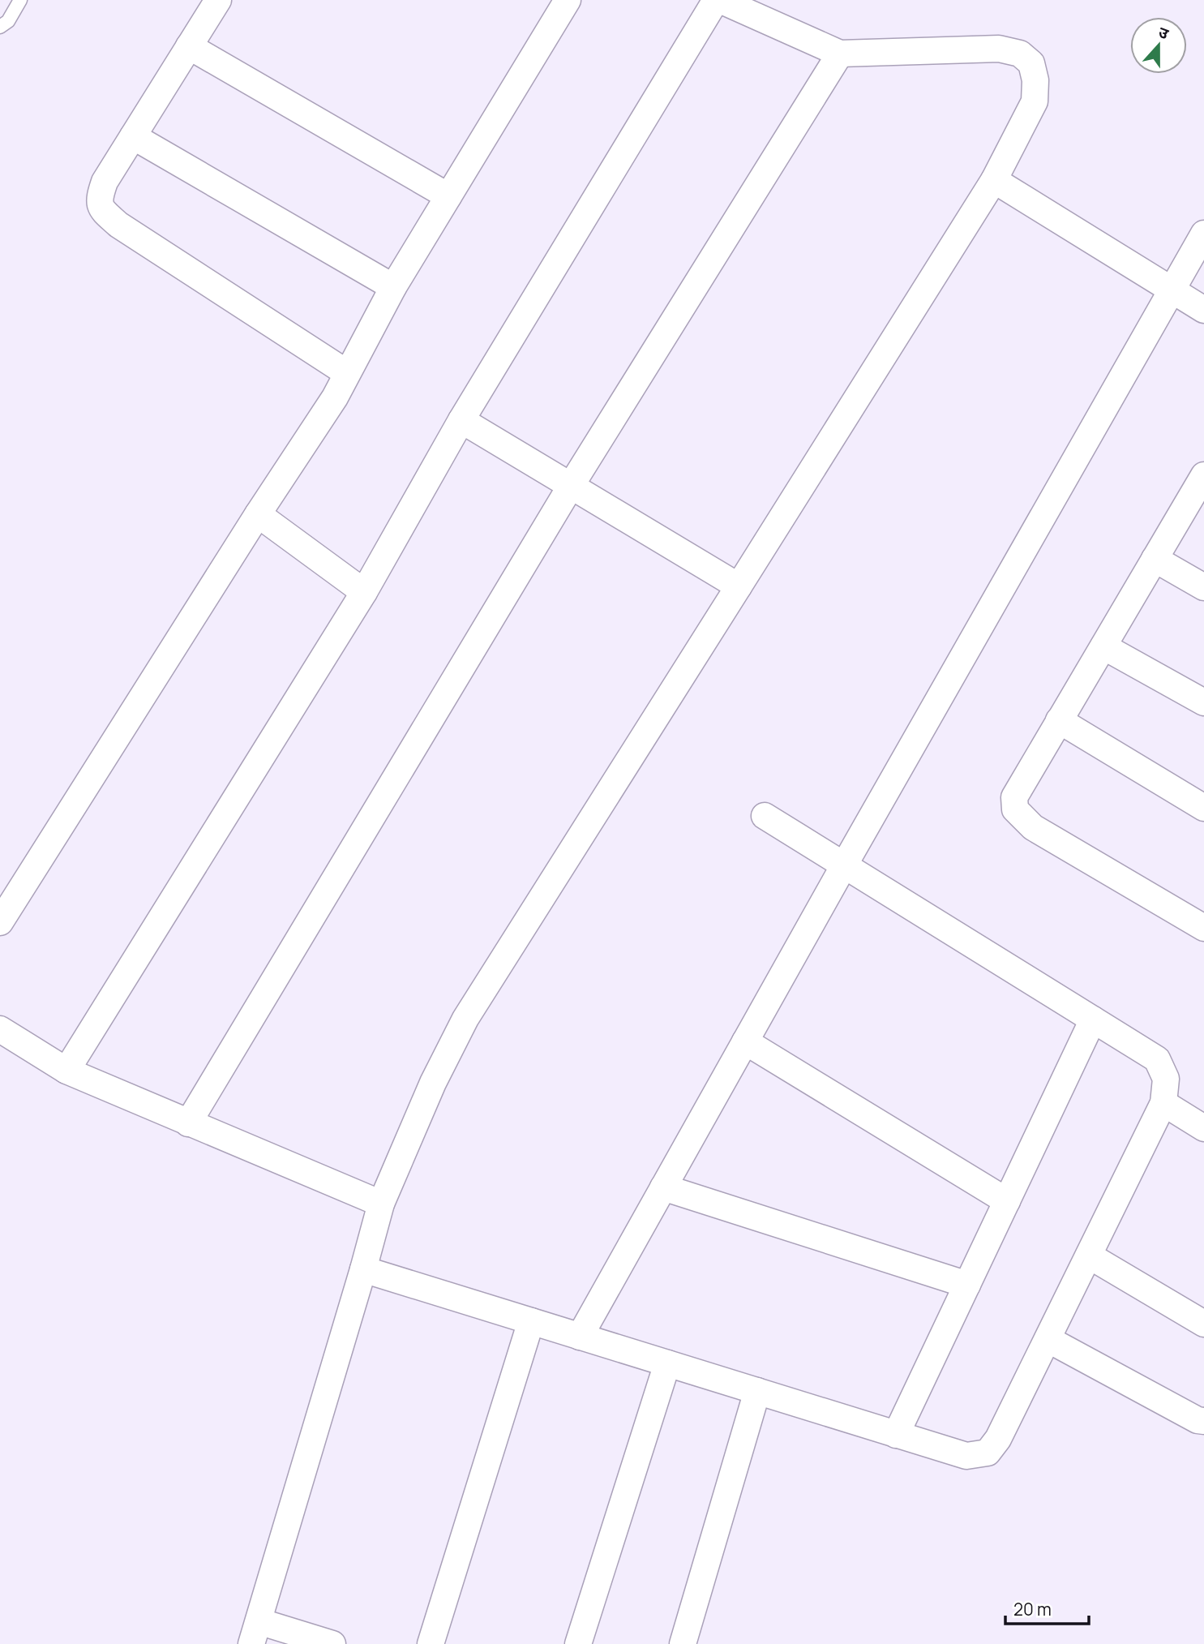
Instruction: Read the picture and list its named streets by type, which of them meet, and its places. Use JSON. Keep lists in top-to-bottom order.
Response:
{
  "scale_bar": "20 m",
  "north": "top"
}
